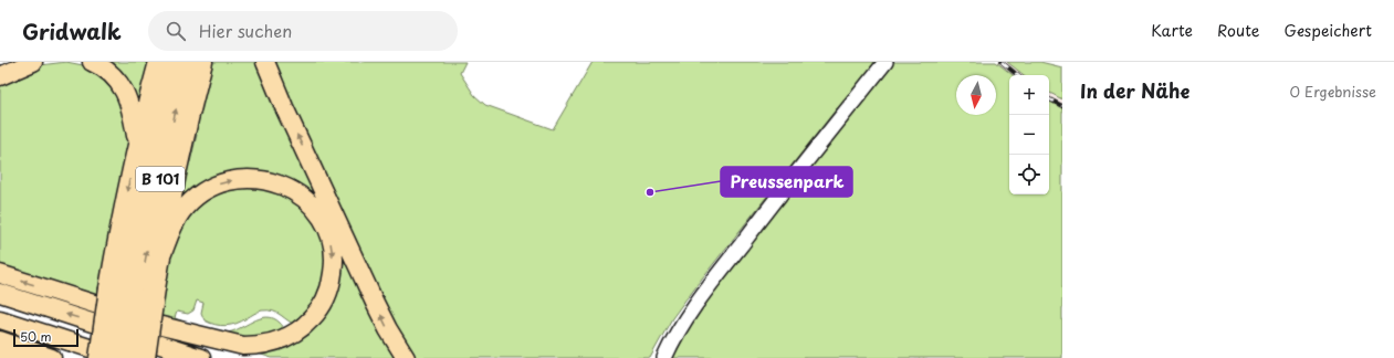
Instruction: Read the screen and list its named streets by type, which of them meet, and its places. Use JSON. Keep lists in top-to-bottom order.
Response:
{
  "streets": {
    "highway": ["B 101"]
  },
  "places": ["Preussenpark"],
  "scale_bar": "50 m",
  "north": "bottom",
  "page": {
    "header": "Gridwalk",
    "search": "Hier suchen",
    "nav": ["Karte", "Route", "Gespeichert"],
    "heading": ["In der Nähe", "0 Ergebnisse"],
    "map_buttons": ["+", "−"],
    "scale": "50 m"
  }
}
